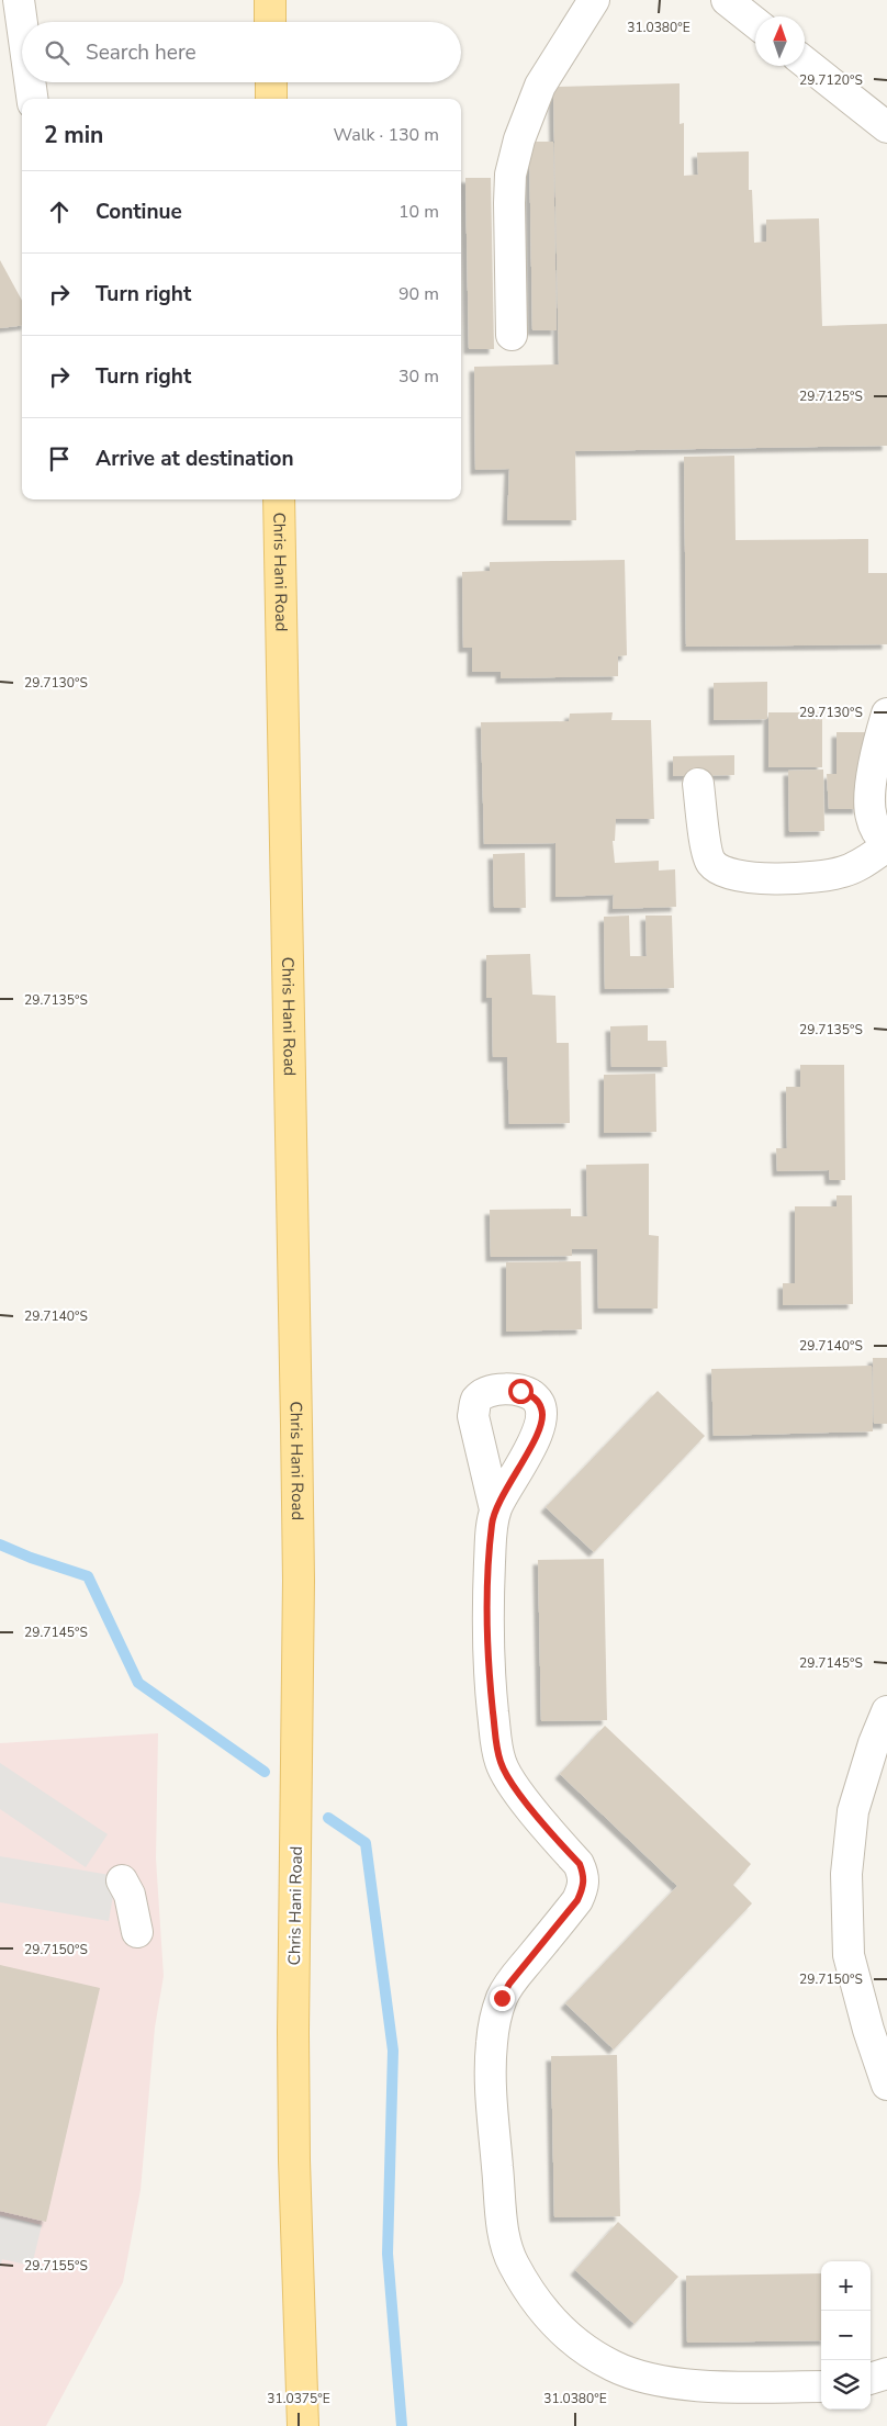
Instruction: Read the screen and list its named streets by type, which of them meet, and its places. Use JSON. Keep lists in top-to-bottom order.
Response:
{
  "streets": {
    "main road": ["Chris Hani Road"]
  },
  "north": "top",
  "page": {
    "search": "Search here",
    "heading": ["2 min", "Walk · 130 m"],
    "list": [
      ["Continue", "10 m"],
      ["Turn right", "90 m"],
      ["Turn right", "30 m"],
      "Arrive at destination"
    ],
    "map_buttons": ["+", "−"]
  },
  "coordinates": [
    "31.0380°E",
    "29.7120°S",
    "29.7125°S",
    "29.7130°S",
    "29.7135°S",
    "29.7140°S",
    "29.7145°S",
    "29.7150°S",
    "29.7155°S",
    "31.0375°E"
  ]
}
